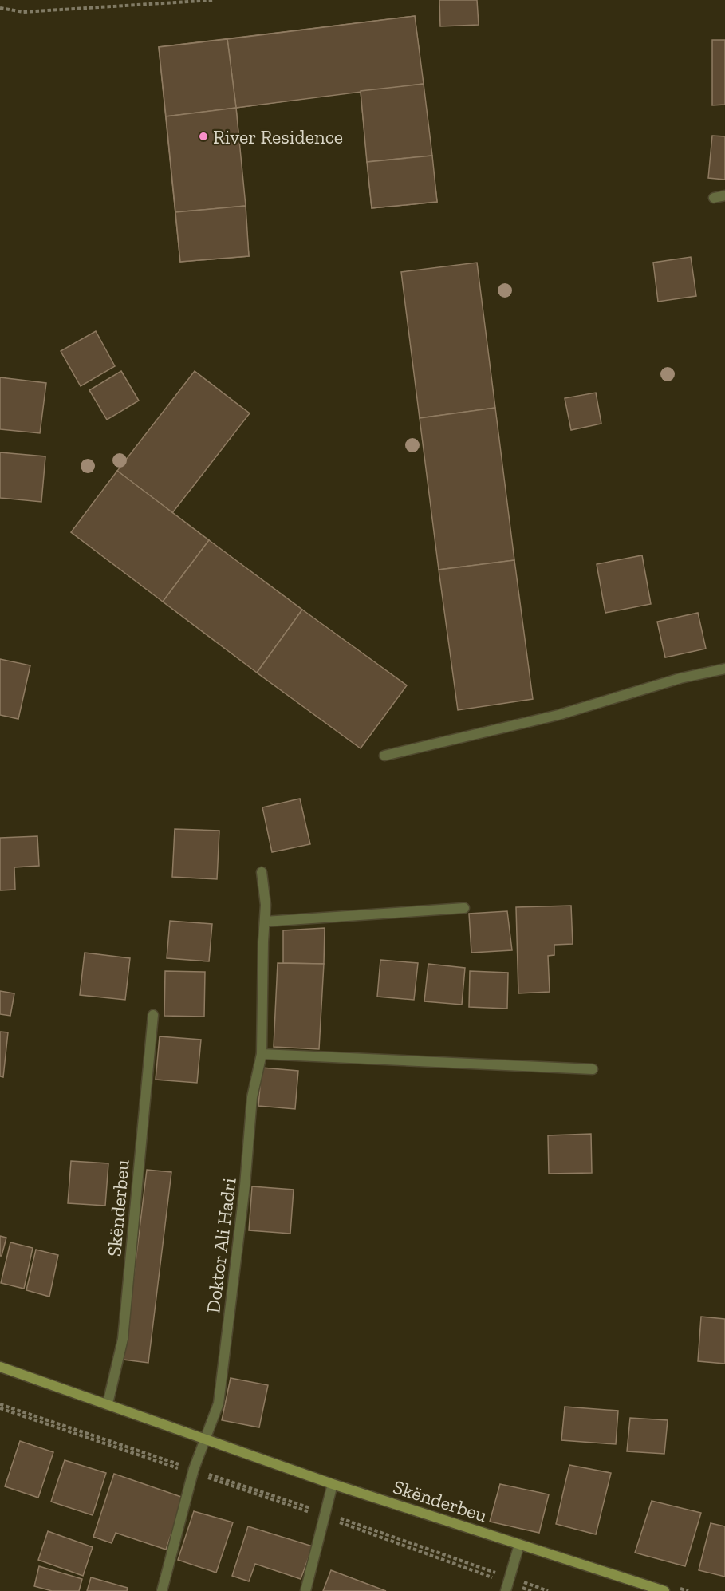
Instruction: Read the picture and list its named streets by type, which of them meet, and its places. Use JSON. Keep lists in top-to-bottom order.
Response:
{
  "streets": {
    "main road": ["Skënderbeu"],
    "street": ["Doktor Ali Hadri"]
  },
  "crossings": [
    ["Skënderbeu", "Doktor Ali Hadri"]
  ],
  "places": ["River Residence"]
}
